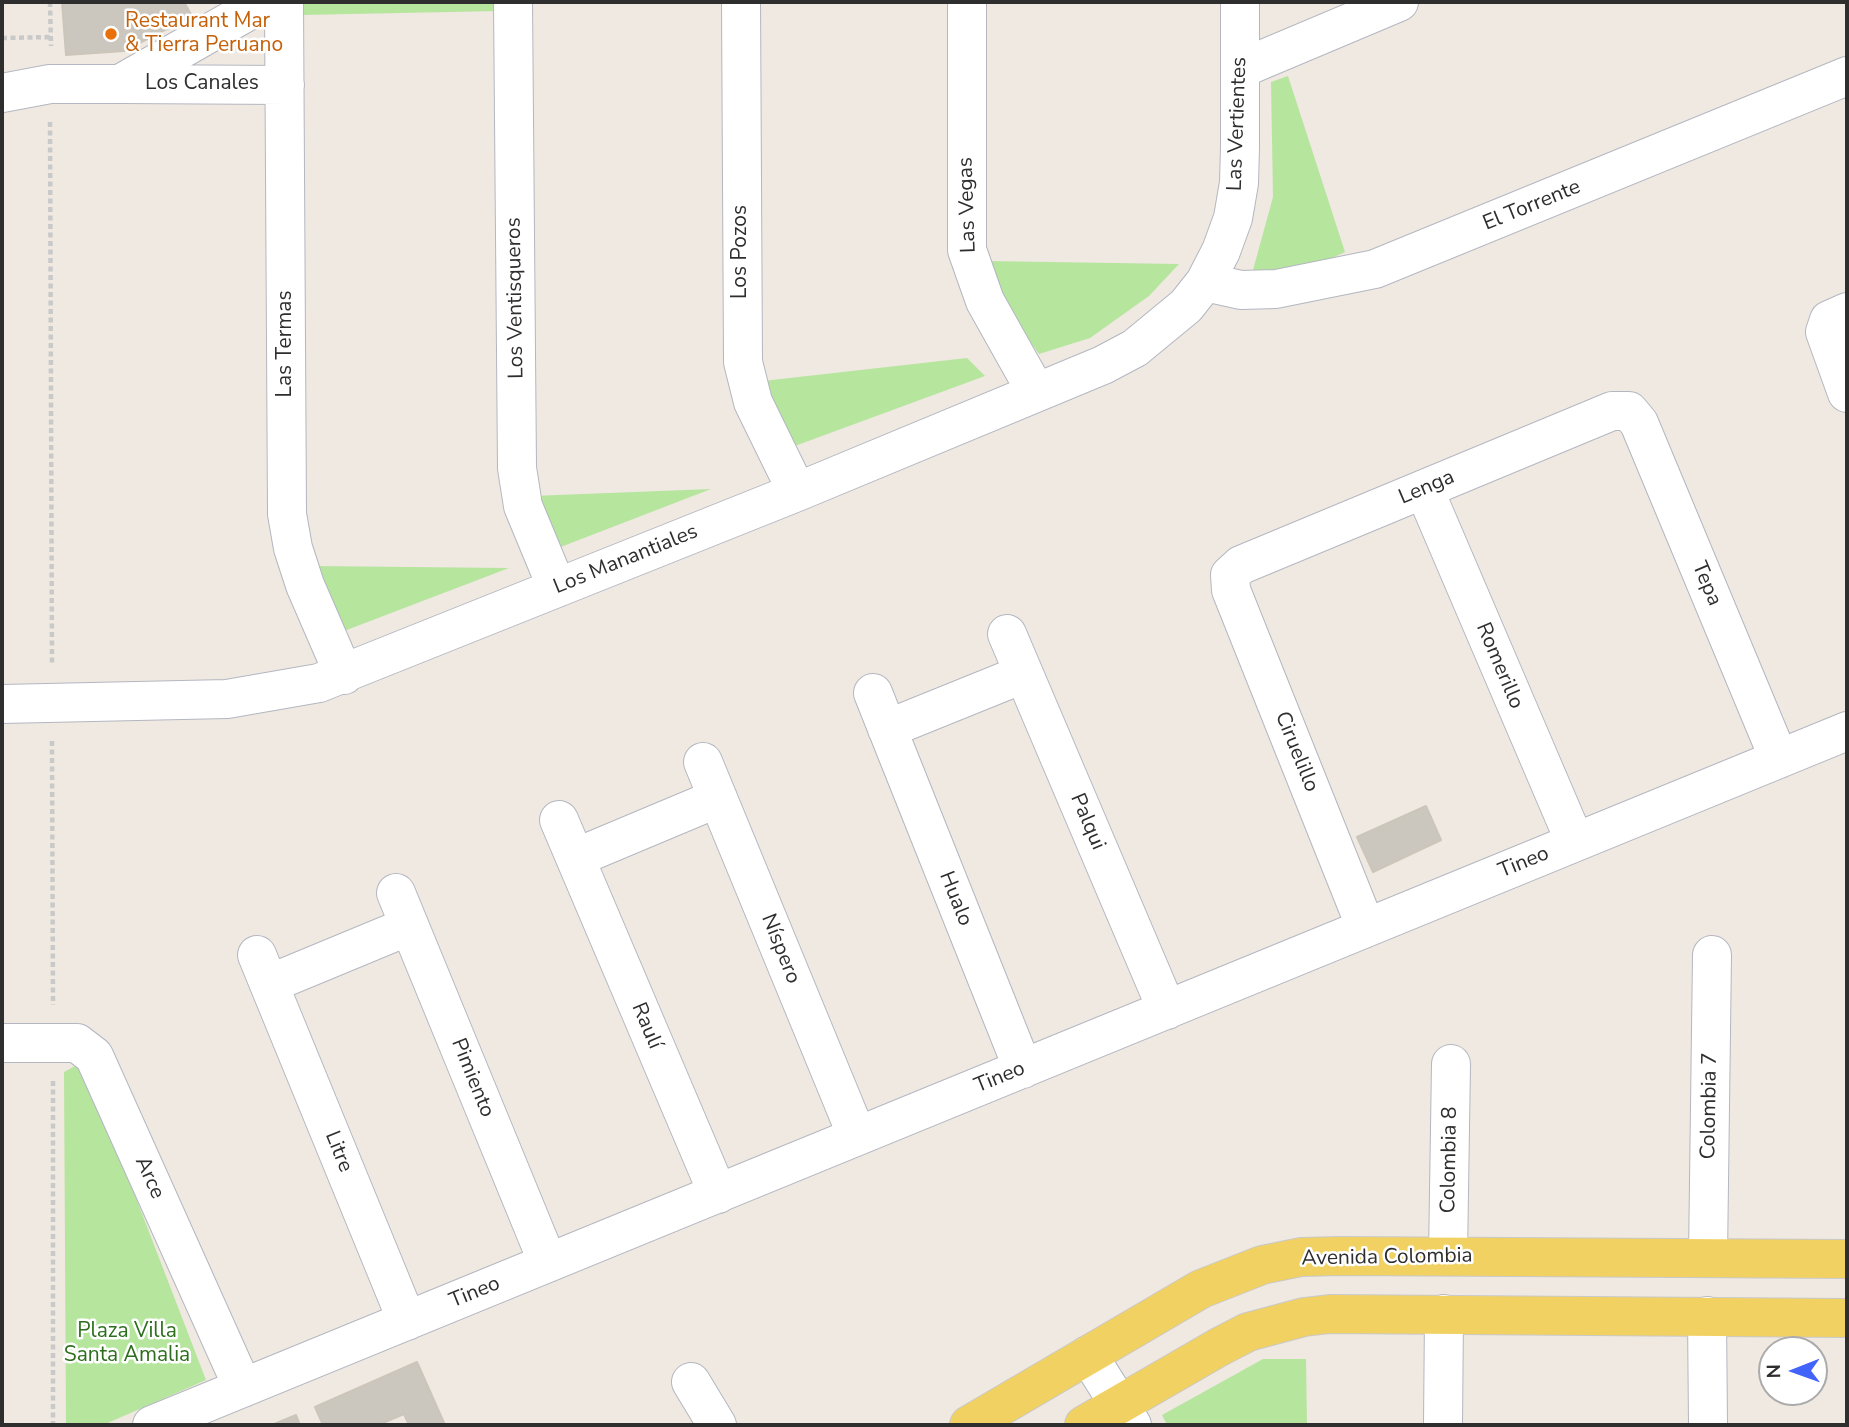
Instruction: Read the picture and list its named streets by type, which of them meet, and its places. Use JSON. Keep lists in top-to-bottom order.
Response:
{
  "streets": {
    "main road": ["Avenida Colombia"],
    "street": [
      "Los Canales",
      "Las Vertientes",
      "Las Vegas",
      "El Torrente",
      "Los Pozos",
      "Los Ventisqueros",
      "Las Termas",
      "Lenga",
      "Los Manantiales",
      "Tepa",
      "Romerillo",
      "Ciruelillo",
      "Palqui",
      "Tineo",
      "Hualo",
      "Níspero",
      "Raulí",
      "Pimiento",
      "Colombia 7",
      "Litre",
      "Colombia 8",
      "Arce"
    ]
  },
  "crossings": [
    ["Los Canales", "Las Termas"],
    ["Las Vertientes", "El Torrente"],
    ["Las Vertientes", "Los Manantiales"],
    ["Las Vegas", "Los Manantiales"],
    ["El Torrente", "Los Manantiales"],
    ["Los Pozos", "Los Manantiales"],
    ["Los Ventisqueros", "Los Manantiales"],
    ["Las Termas", "Los Manantiales"],
    ["Lenga", "Tepa"],
    ["Lenga", "Romerillo"],
    ["Lenga", "Ciruelillo"],
    ["Tepa", "Tineo"],
    ["Romerillo", "Tineo"],
    ["Ciruelillo", "Tineo"],
    ["Palqui", "Tineo"],
    ["Tineo", "Hualo"],
    ["Tineo", "Níspero"],
    ["Tineo", "Raulí"],
    ["Tineo", "Pimiento"],
    ["Tineo", "Litre"],
    ["Tineo", "Arce"],
    ["Pimiento", "Litre"],
    ["Colombia 7", "Avenida Colombia"],
    ["Colombia 8", "Avenida Colombia"]
  ],
  "parks": ["Plaza Villa Santa Amalia"],
  "places": ["Restaurant Mar & Tierra Peruano"],
  "north": "left"
}
